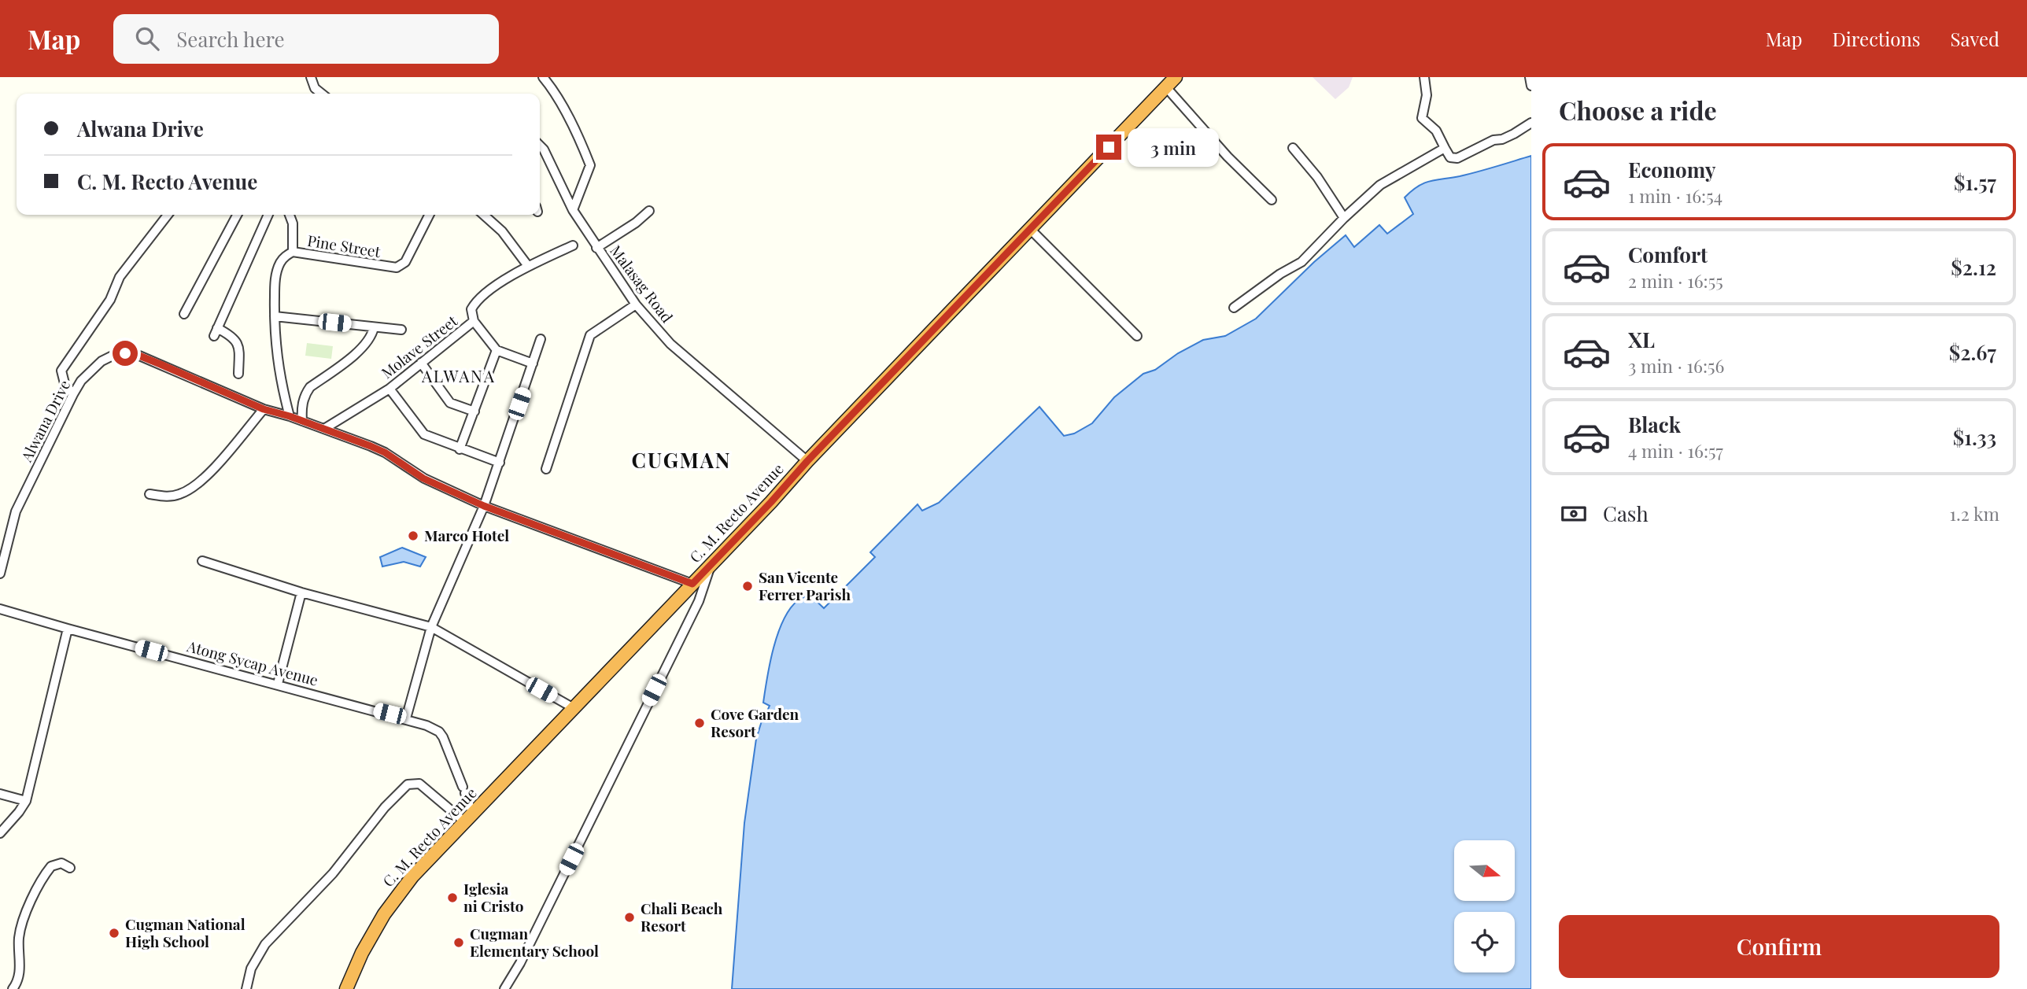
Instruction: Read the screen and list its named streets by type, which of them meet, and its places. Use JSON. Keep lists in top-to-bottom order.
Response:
{
  "streets": {
    "highway": ["C. M. Recto Avenue"],
    "street": [
      "Pine Street",
      "Malasag Road",
      "Molave Street",
      "Alwana Drive",
      "Atong Sycap Avenue"
    ]
  },
  "crossings": [
    ["Pine Street", "Alwana Drive"],
    ["Malasag Road", "C. M. Recto Avenue"],
    ["Molave Street", "Alwana Drive"],
    ["Alwana Drive", "C. M. Recto Avenue"],
    ["C. M. Recto Avenue", "Atong Sycap Avenue"]
  ],
  "districts": ["ALWANA", "CUGMAN"],
  "places": [
    "Marco Hotel",
    "San Vicente Ferrer Parish",
    "Cove Garden Resort",
    "Iglesia ni Cristo",
    "Chali Beach Resort",
    "Cugman National High School",
    "Cugman Elementary School"
  ],
  "north": "right",
  "page": {
    "header": "Map",
    "search": "Search here",
    "nav": ["Map", "Directions", "Saved"],
    "heading": "Choose a ride",
    "banner": ["Alwana Drive", "C. M. Recto Avenue"],
    "bubble": "3 min",
    "list": [
      {
        "name": "Economy",
        "note": "1 min · 16:54",
        "value": "$1.57"
      },
      {
        "name": "Comfort",
        "note": "2 min · 16:55",
        "value": "$2.12"
      },
      {
        "name": "XL",
        "note": "3 min · 16:56",
        "value": "$2.67"
      },
      {
        "name": "Black",
        "note": "4 min · 16:57",
        "value": "$1.33"
      }
    ],
    "pay": ["Cash", "1.2 km"],
    "buttons": "Confirm"
  }
}
